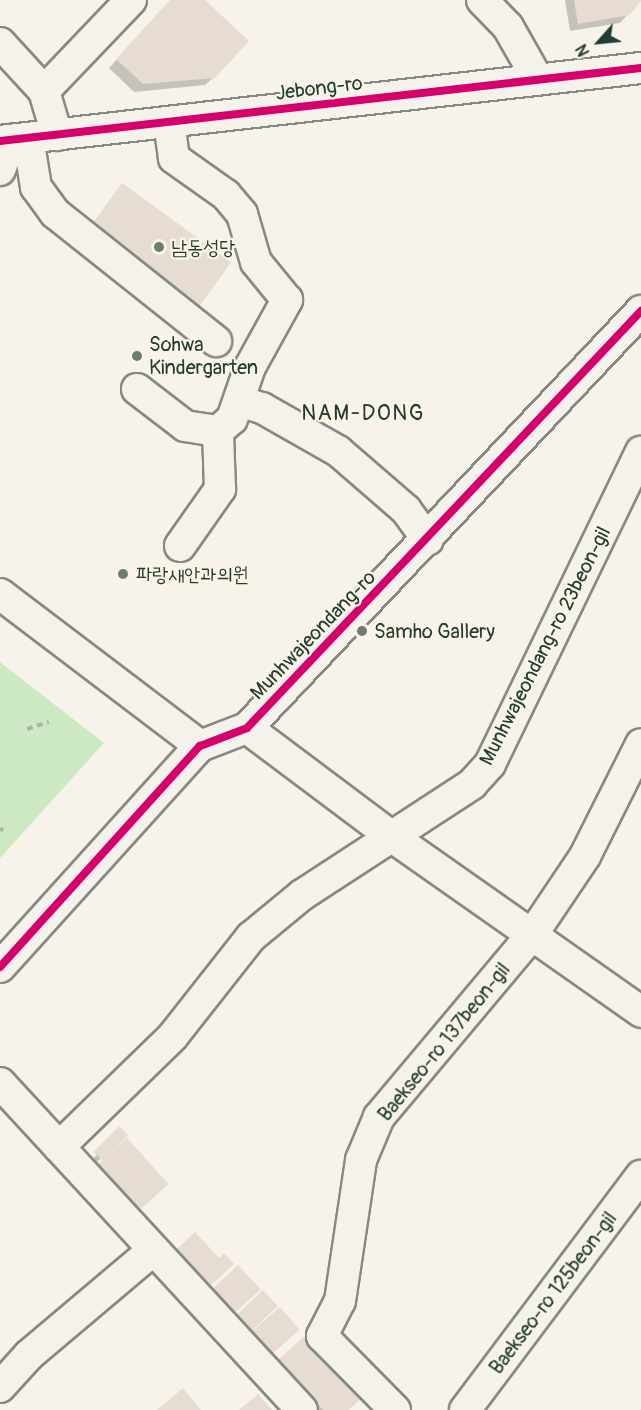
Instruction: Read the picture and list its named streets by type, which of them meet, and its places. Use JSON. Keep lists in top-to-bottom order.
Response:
{
  "streets": {
    "street": [
      "Jebong-ro",
      "Munhwajeondang-ro",
      "Munhwajeondang-ro 23beon-gil",
      "Baekseo-ro 137beon-gil",
      "Baekseo-ro 125beon-gil"
    ]
  },
  "districts": ["NAM-DONG"],
  "places": [
    "남동성당",
    "Sohwa Kindergarten",
    "파랑새안과의원",
    "Samho Gallery"
  ],
  "north": "bottom left"
}
